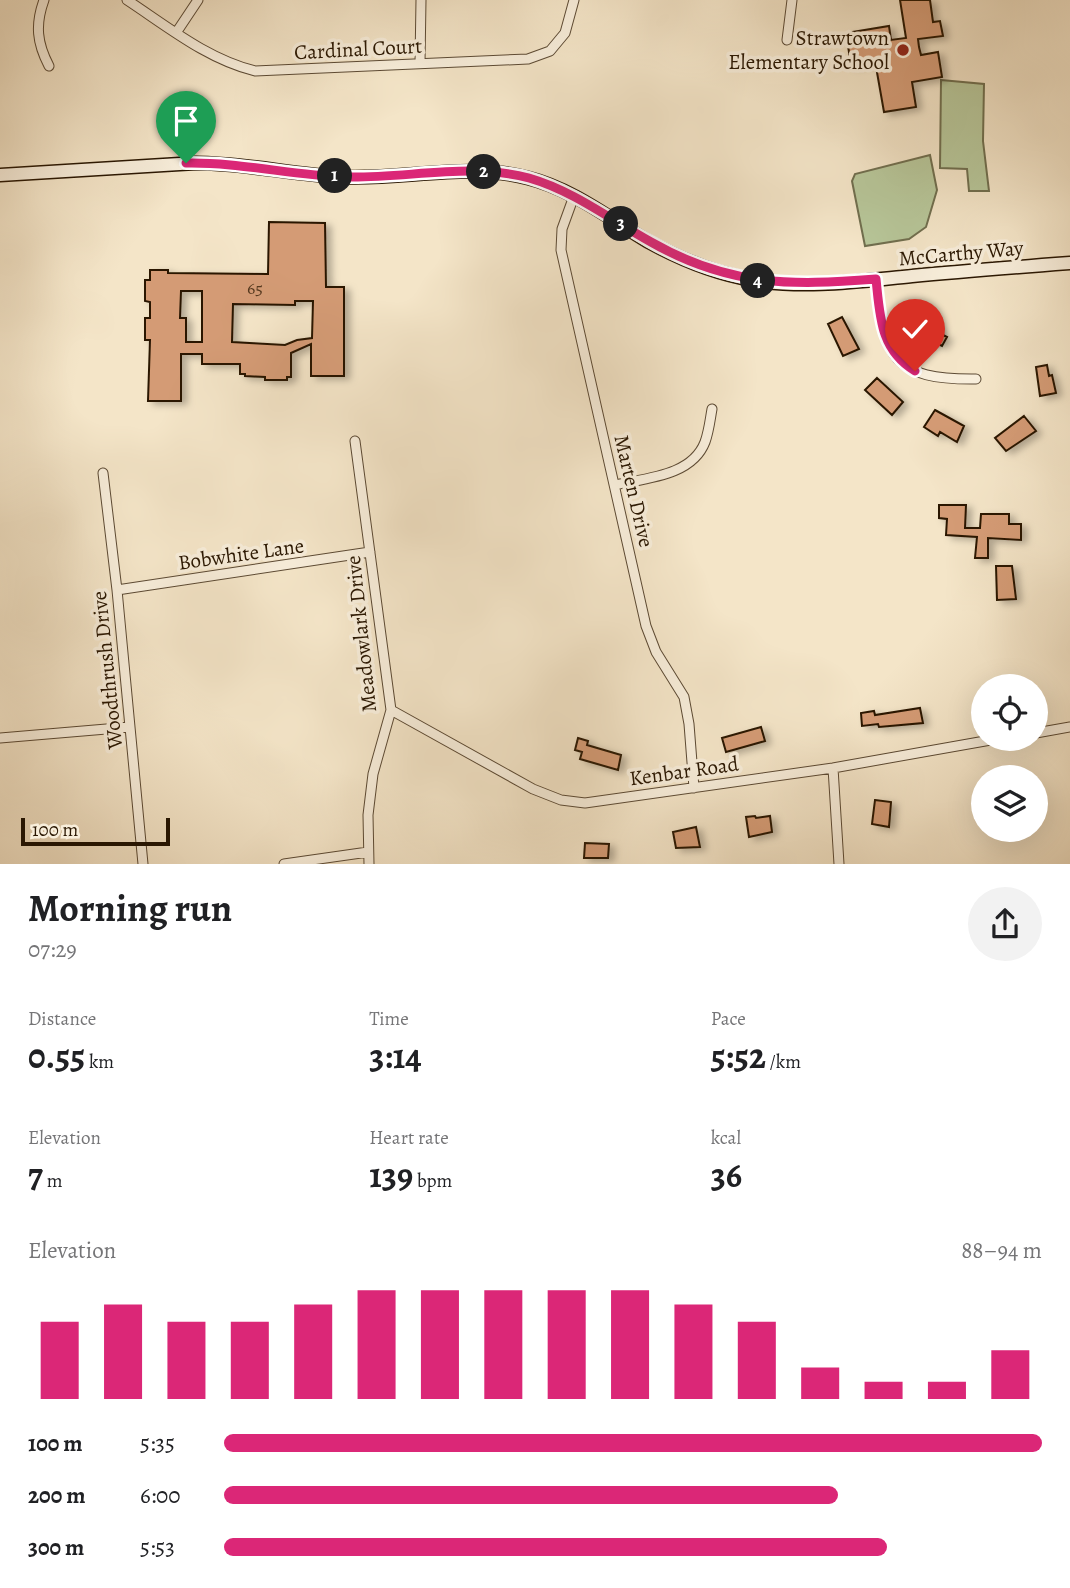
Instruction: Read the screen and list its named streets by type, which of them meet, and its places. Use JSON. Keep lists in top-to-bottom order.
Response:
{
  "streets": {
    "street": [
      "Cardinal Court",
      "McCarthy Way",
      "Marten Drive",
      "Bobwhite Lane",
      "Meadowlark Drive",
      "Woodthrush Drive",
      "Kenbar Road"
    ]
  },
  "crossings": [
    ["McCarthy Way", "Marten Drive"],
    ["Marten Drive", "Kenbar Road"],
    ["Bobwhite Lane", "Meadowlark Drive"],
    ["Bobwhite Lane", "Woodthrush Drive"],
    ["Meadowlark Drive", "Kenbar Road"]
  ],
  "places": ["Strawtown Elementary School"],
  "house_numbers": ["65"],
  "scale_bar": "100 m",
  "page": {
    "pins": [
      "2",
      "1",
      "3",
      "4"
    ],
    "scale": "100 m",
    "heading": ["Morning run", "07:29"],
    "stats": [
      ["Distance", "0.55 km"],
      ["Time", "3:14"],
      ["Pace", "5:52 /km"],
      ["Elevation", "7 m"],
      ["Heart rate", "139 bpm"],
      ["kcal", "36"]
    ],
    "chart": ["Elevation", "88–94 m"],
    "list": [
      {
        "name": "100 m",
        "note": "5:35"
      },
      {
        "name": "200 m",
        "note": "6:00"
      },
      {
        "name": "300 m",
        "note": "5:53"
      }
    ]
  }
}
